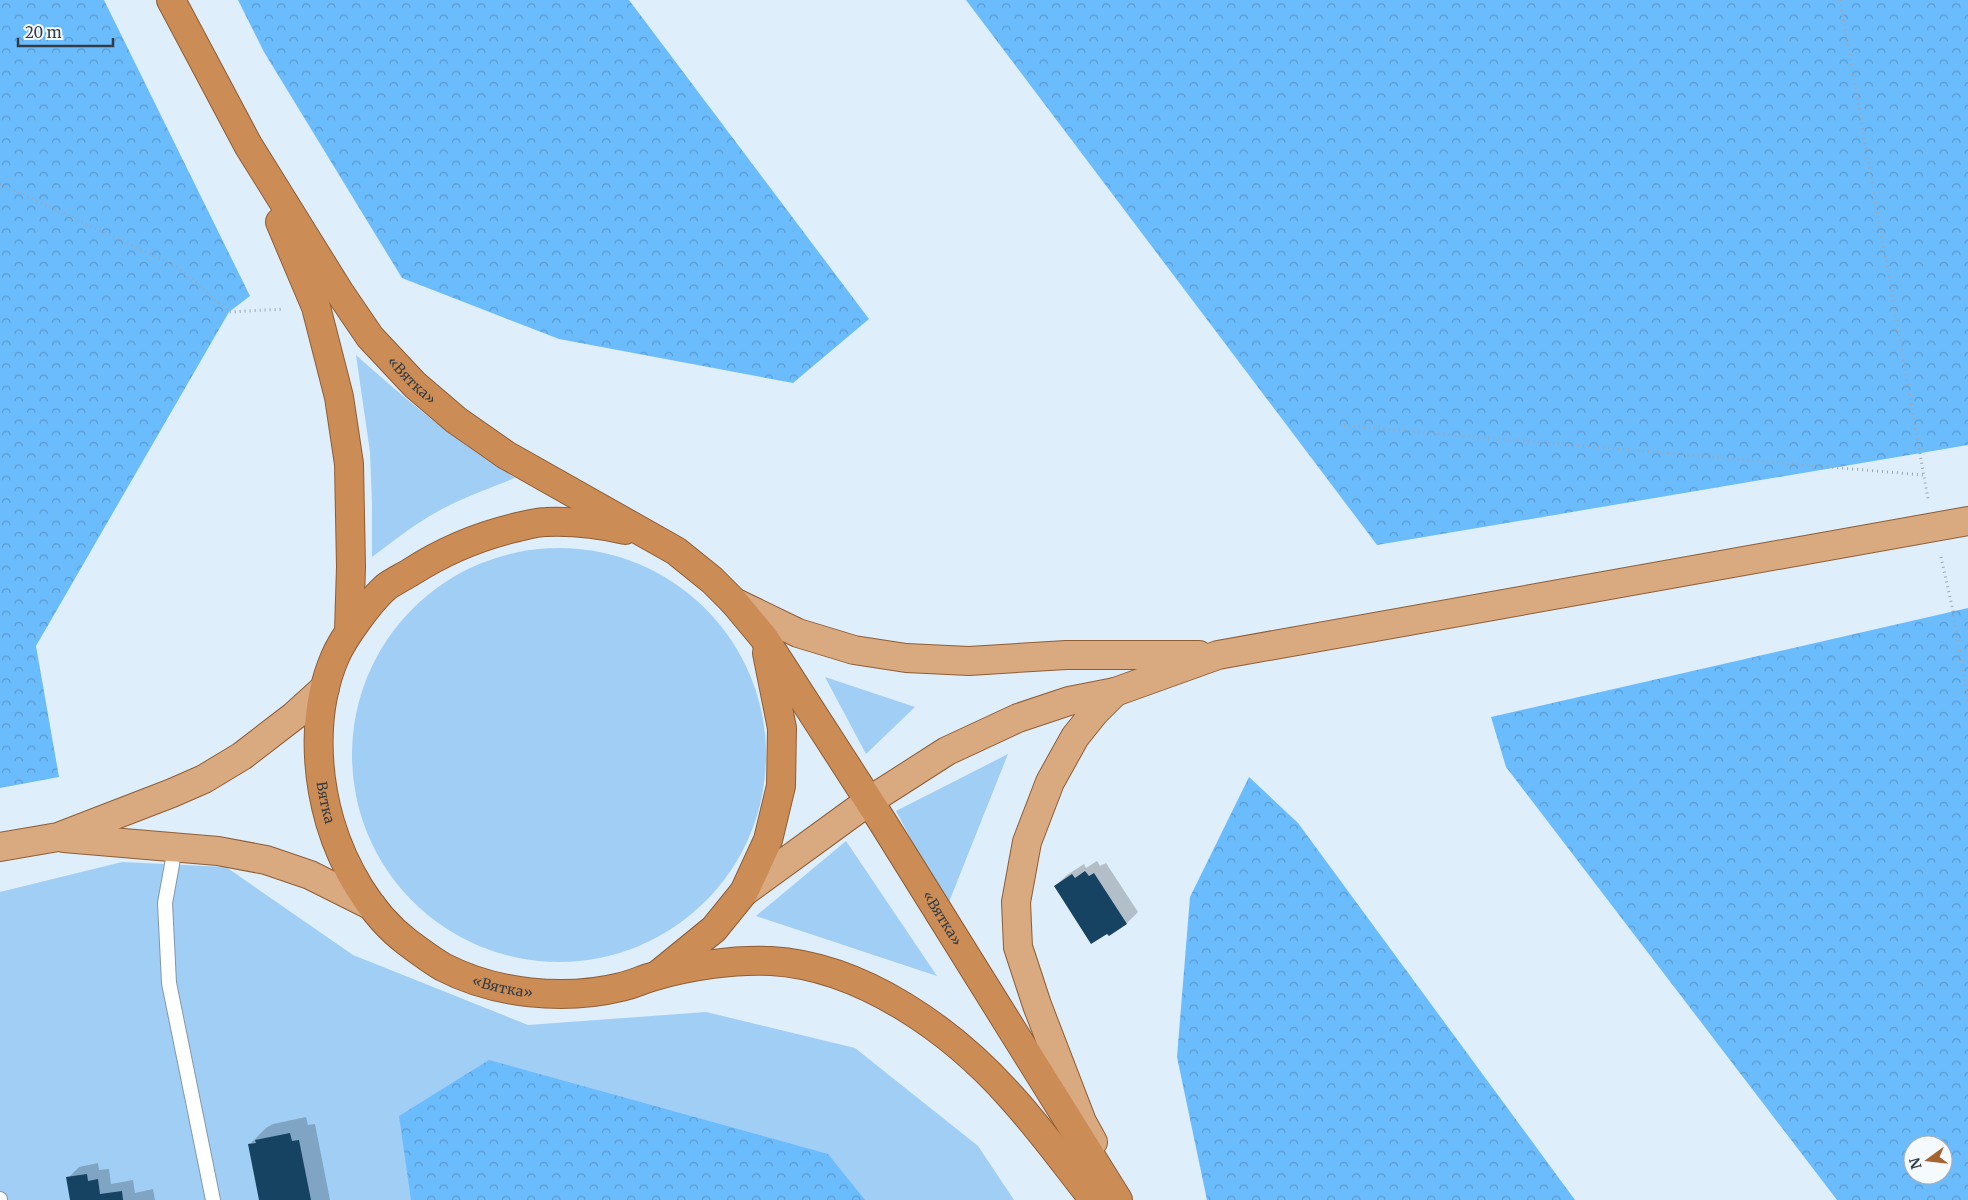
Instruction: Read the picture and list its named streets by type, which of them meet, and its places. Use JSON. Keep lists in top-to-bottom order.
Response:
{
  "streets": {
    "highway": ["«Вятка»", "Вятка"]
  },
  "crossings": [
    ["«Вятка»", "Вятка"]
  ],
  "scale_bar": "20 m",
  "north": "left"
}
